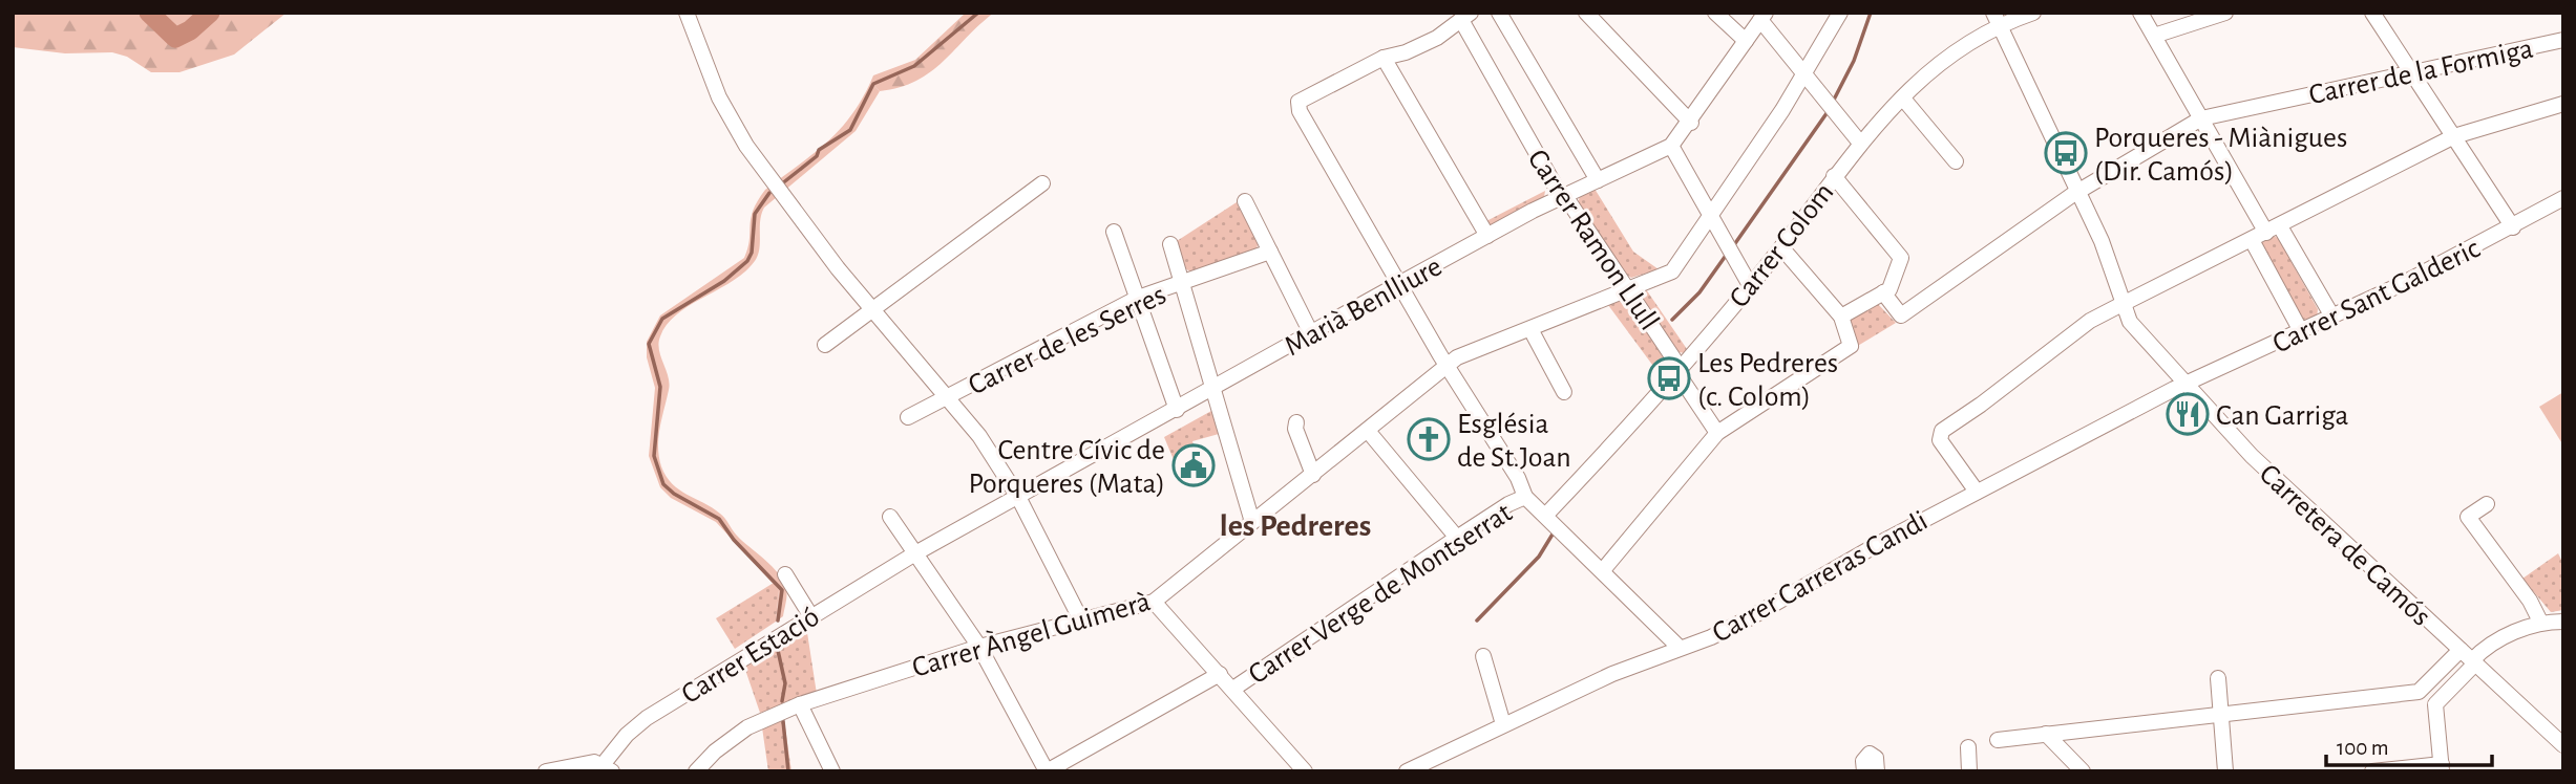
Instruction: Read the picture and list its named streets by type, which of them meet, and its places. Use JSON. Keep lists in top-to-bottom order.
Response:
{
  "streets": {
    "street": [
      "Carrer de la Formiga",
      "Carrer Ramon Llull",
      "Carrer Colom",
      "Carrer Sant Galderic",
      "Marià Benlliure",
      "Carrer de les Serres",
      "Carretera de Camós",
      "Carrer Carreras Candi",
      "Carrer Verge de Montserrat",
      "Carrer Àngel Guimerà",
      "Carrer Estació"
    ]
  },
  "crossings": [
    ["Carrer de la Formiga", "Carretera de Camós"],
    ["Carrer Ramon Llull", "Carrer Colom"],
    ["Carrer Ramon Llull", "Marià Benlliure"],
    ["Carrer Ramon Llull", "Carrer Àngel Guimerà"],
    ["Carrer Colom", "Carretera de Camós"],
    ["Carrer Sant Galderic", "Carretera de Camós"],
    ["Carrer Sant Galderic", "Carrer Carreras Candi"],
    ["Marià Benlliure", "Carrer Estació"],
    ["Carretera de Camós", "Carrer Carreras Candi"]
  ],
  "districts": ["les Pedreres"],
  "places": {
    "bus stop": ["Porqueres - Miànigues (Dir. Camós)", "Les Pedreres (c. Colom)"],
    "restaurant": ["Can Garriga"],
    "church": ["Església de St.Joan"],
    "public building": ["Centre Cívic de Porqueres (Mata)"]
  },
  "scale_bar": "100 m"
}
